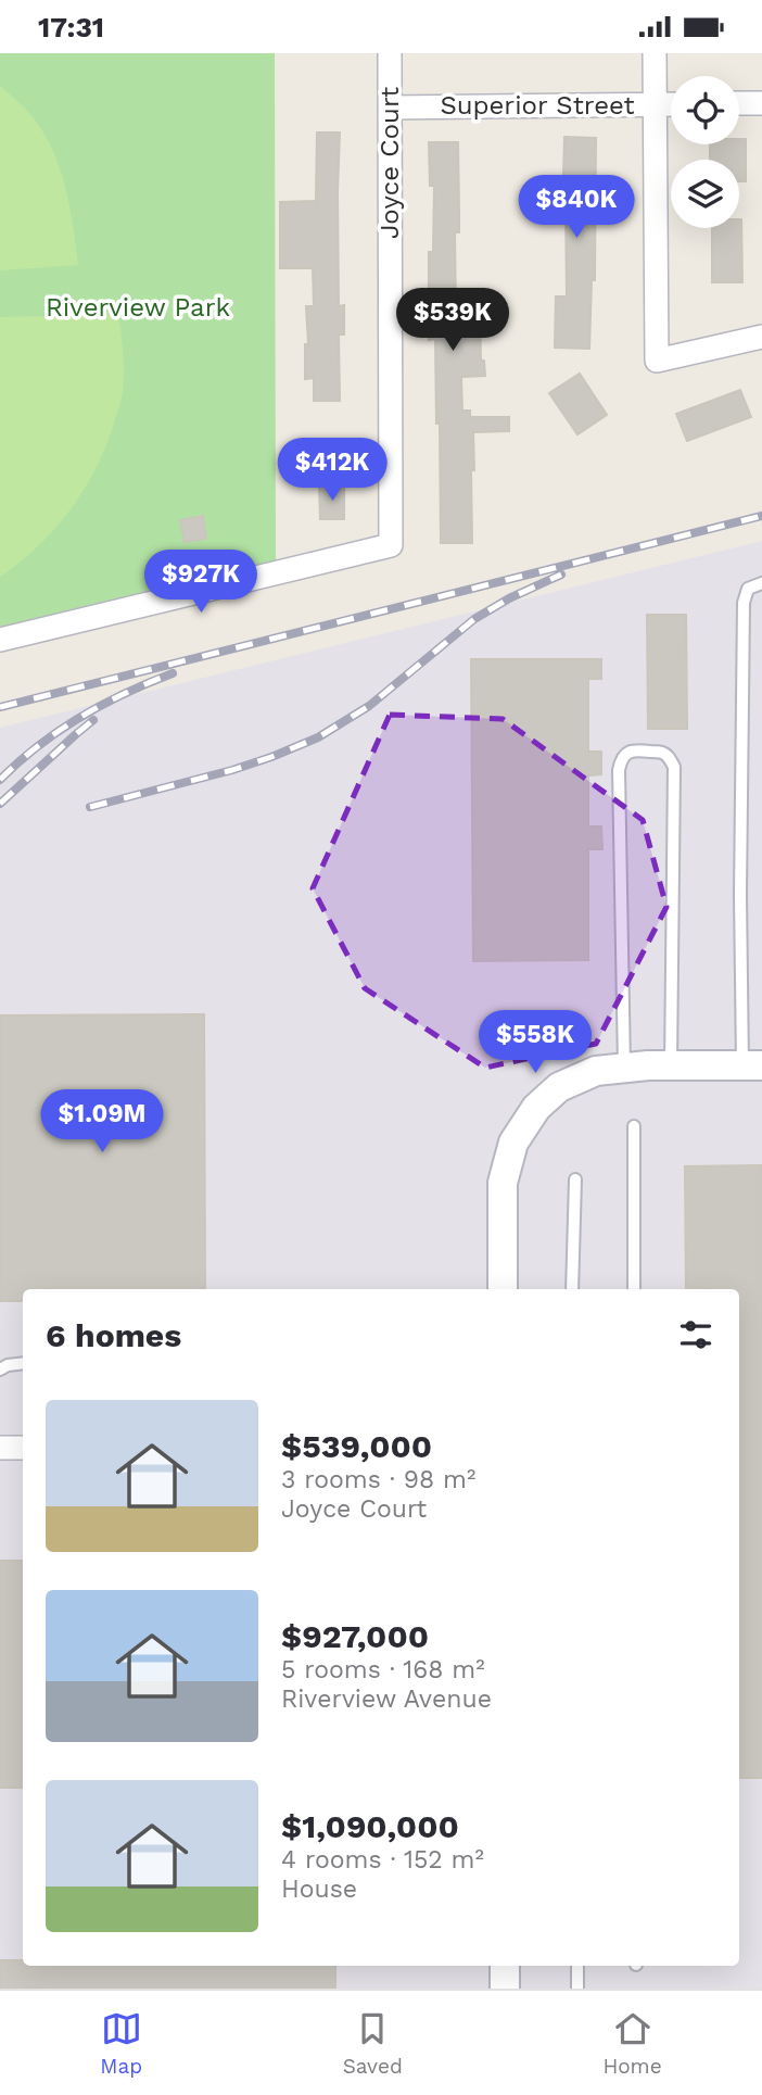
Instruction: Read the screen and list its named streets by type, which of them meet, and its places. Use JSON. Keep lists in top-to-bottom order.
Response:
{
  "streets": {
    "street": ["Superior Street", "Joyce Court"]
  },
  "crossings": [
    ["Superior Street", "Joyce Court"]
  ],
  "parks": ["Riverview Park"],
  "page": {
    "status": "17:31",
    "price": [
      "$840K",
      "$539K",
      "$412K",
      "$927K",
      "$558K",
      "$1.09M"
    ],
    "heading": "6 homes",
    "list": [
      {
        "name": "$539,000",
        "note": "3 rooms · 98 m² · Joyce Court"
      },
      {
        "name": "$927,000",
        "note": "5 rooms · 168 m² · Riverview Avenue"
      },
      {
        "name": "$1,090,000",
        "note": "4 rooms · 152 m² · House"
      }
    ],
    "tabs": ["Map", "Saved", "Home"]
  }
}
